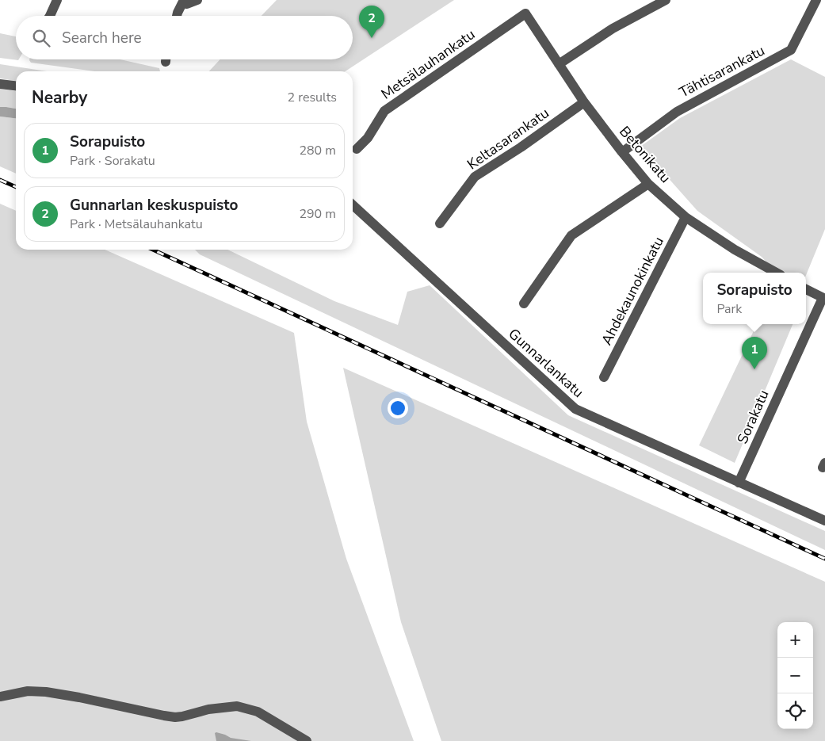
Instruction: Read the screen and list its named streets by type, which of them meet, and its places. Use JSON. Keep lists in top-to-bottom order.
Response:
{
  "streets": {
    "street": [
      "Metsälauhankatu",
      "Tähtisarankatu",
      "Keltasarankatu",
      "Betonikatu",
      "Ahdekaunokinkatu",
      "Gunnarlankatu",
      "Sorakatu"
    ]
  },
  "crossings": [
    ["Metsälauhankatu", "Betonikatu"],
    ["Tähtisarankatu", "Betonikatu"],
    ["Keltasarankatu", "Betonikatu"],
    ["Betonikatu", "Ahdekaunokinkatu"],
    ["Gunnarlankatu", "Sorakatu"]
  ],
  "page": {
    "pins": ["2", "1"],
    "search": "Search here",
    "heading": ["Nearby", "2 results"],
    "list": [
      {
        "mark": "1",
        "name": "Sorapuisto",
        "note": "Park · Sorakatu",
        "value": "280 m"
      },
      {
        "mark": "2",
        "name": "Gunnarlan keskuspuisto",
        "note": "Park · Metsälauhankatu",
        "value": "290 m"
      }
    ],
    "popup": ["Sorapuisto", "Park"],
    "map_buttons": ["+", "−"]
  }
}
